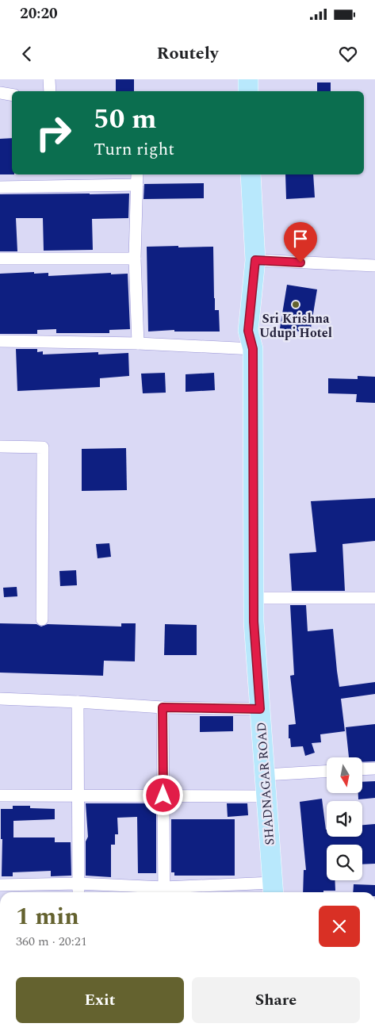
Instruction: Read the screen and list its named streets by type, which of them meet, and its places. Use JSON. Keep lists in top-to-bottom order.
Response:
{
  "streets": {
    "main road": ["SHADNAGAR ROAD"]
  },
  "places": ["Sri Krishna Udupi Hotel"],
  "north": "bottom",
  "page": {
    "status": "20:20",
    "header": "Routely",
    "turn": ["50 m", "Turn right"],
    "heading": ["1 min", "360 m · 20:21"],
    "buttons": ["Exit", "Share"]
  }
}
